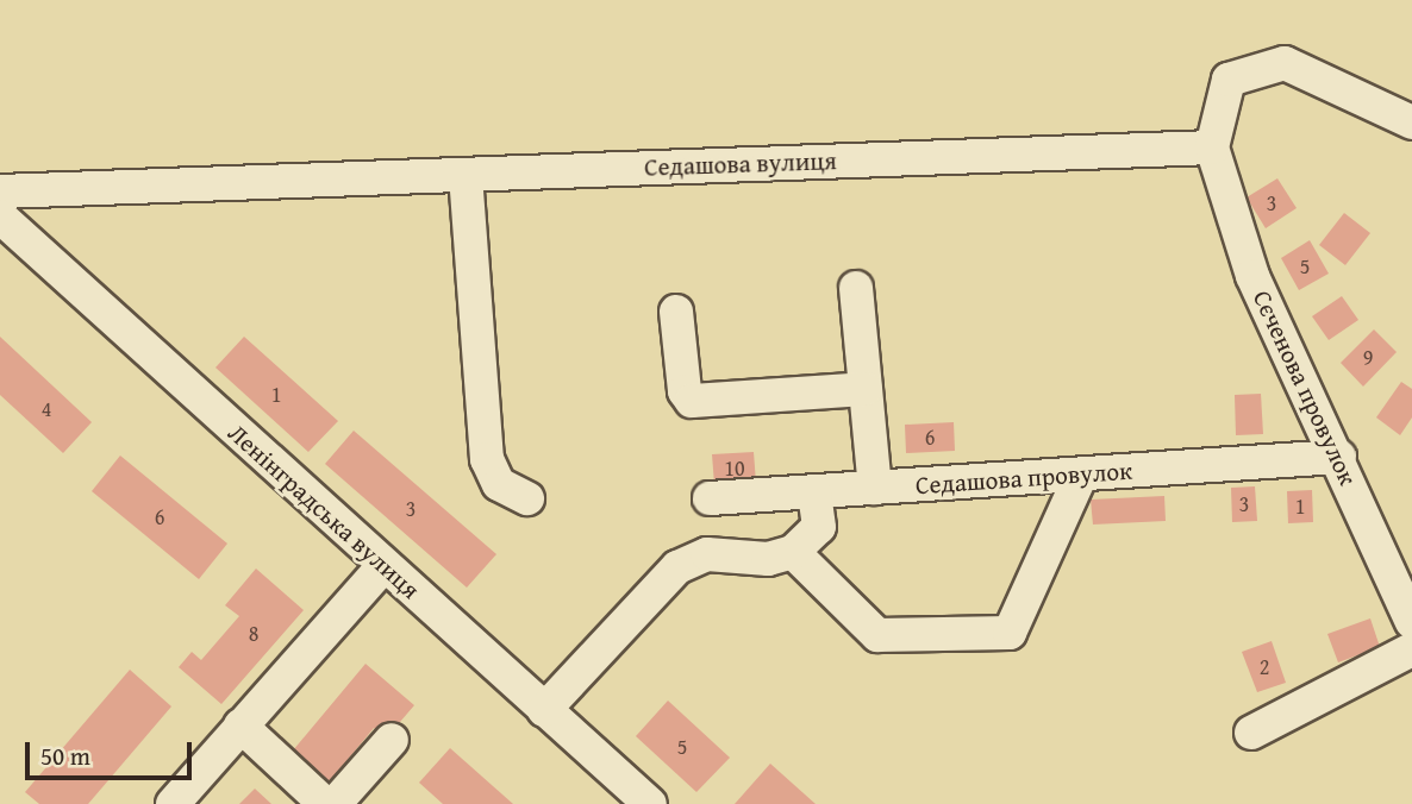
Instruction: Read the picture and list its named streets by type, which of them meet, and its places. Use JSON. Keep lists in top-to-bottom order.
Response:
{
  "streets": {
    "street": [
      "Седашова вулиця",
      "Сєченова провулок",
      "Седашова провулок",
      "Ленінградська вулиця"
    ]
  },
  "crossings": [
    ["Седашова вулиця", "Сєченова провулок"],
    ["Сєченова провулок", "Седашова провулок"]
  ],
  "house_numbers": [
    "3",
    "5",
    "9",
    "1",
    "4",
    "6",
    "10",
    "3",
    "1",
    "3",
    "6",
    "8",
    "2",
    "5"
  ],
  "scale_bar": "50 m"
}
